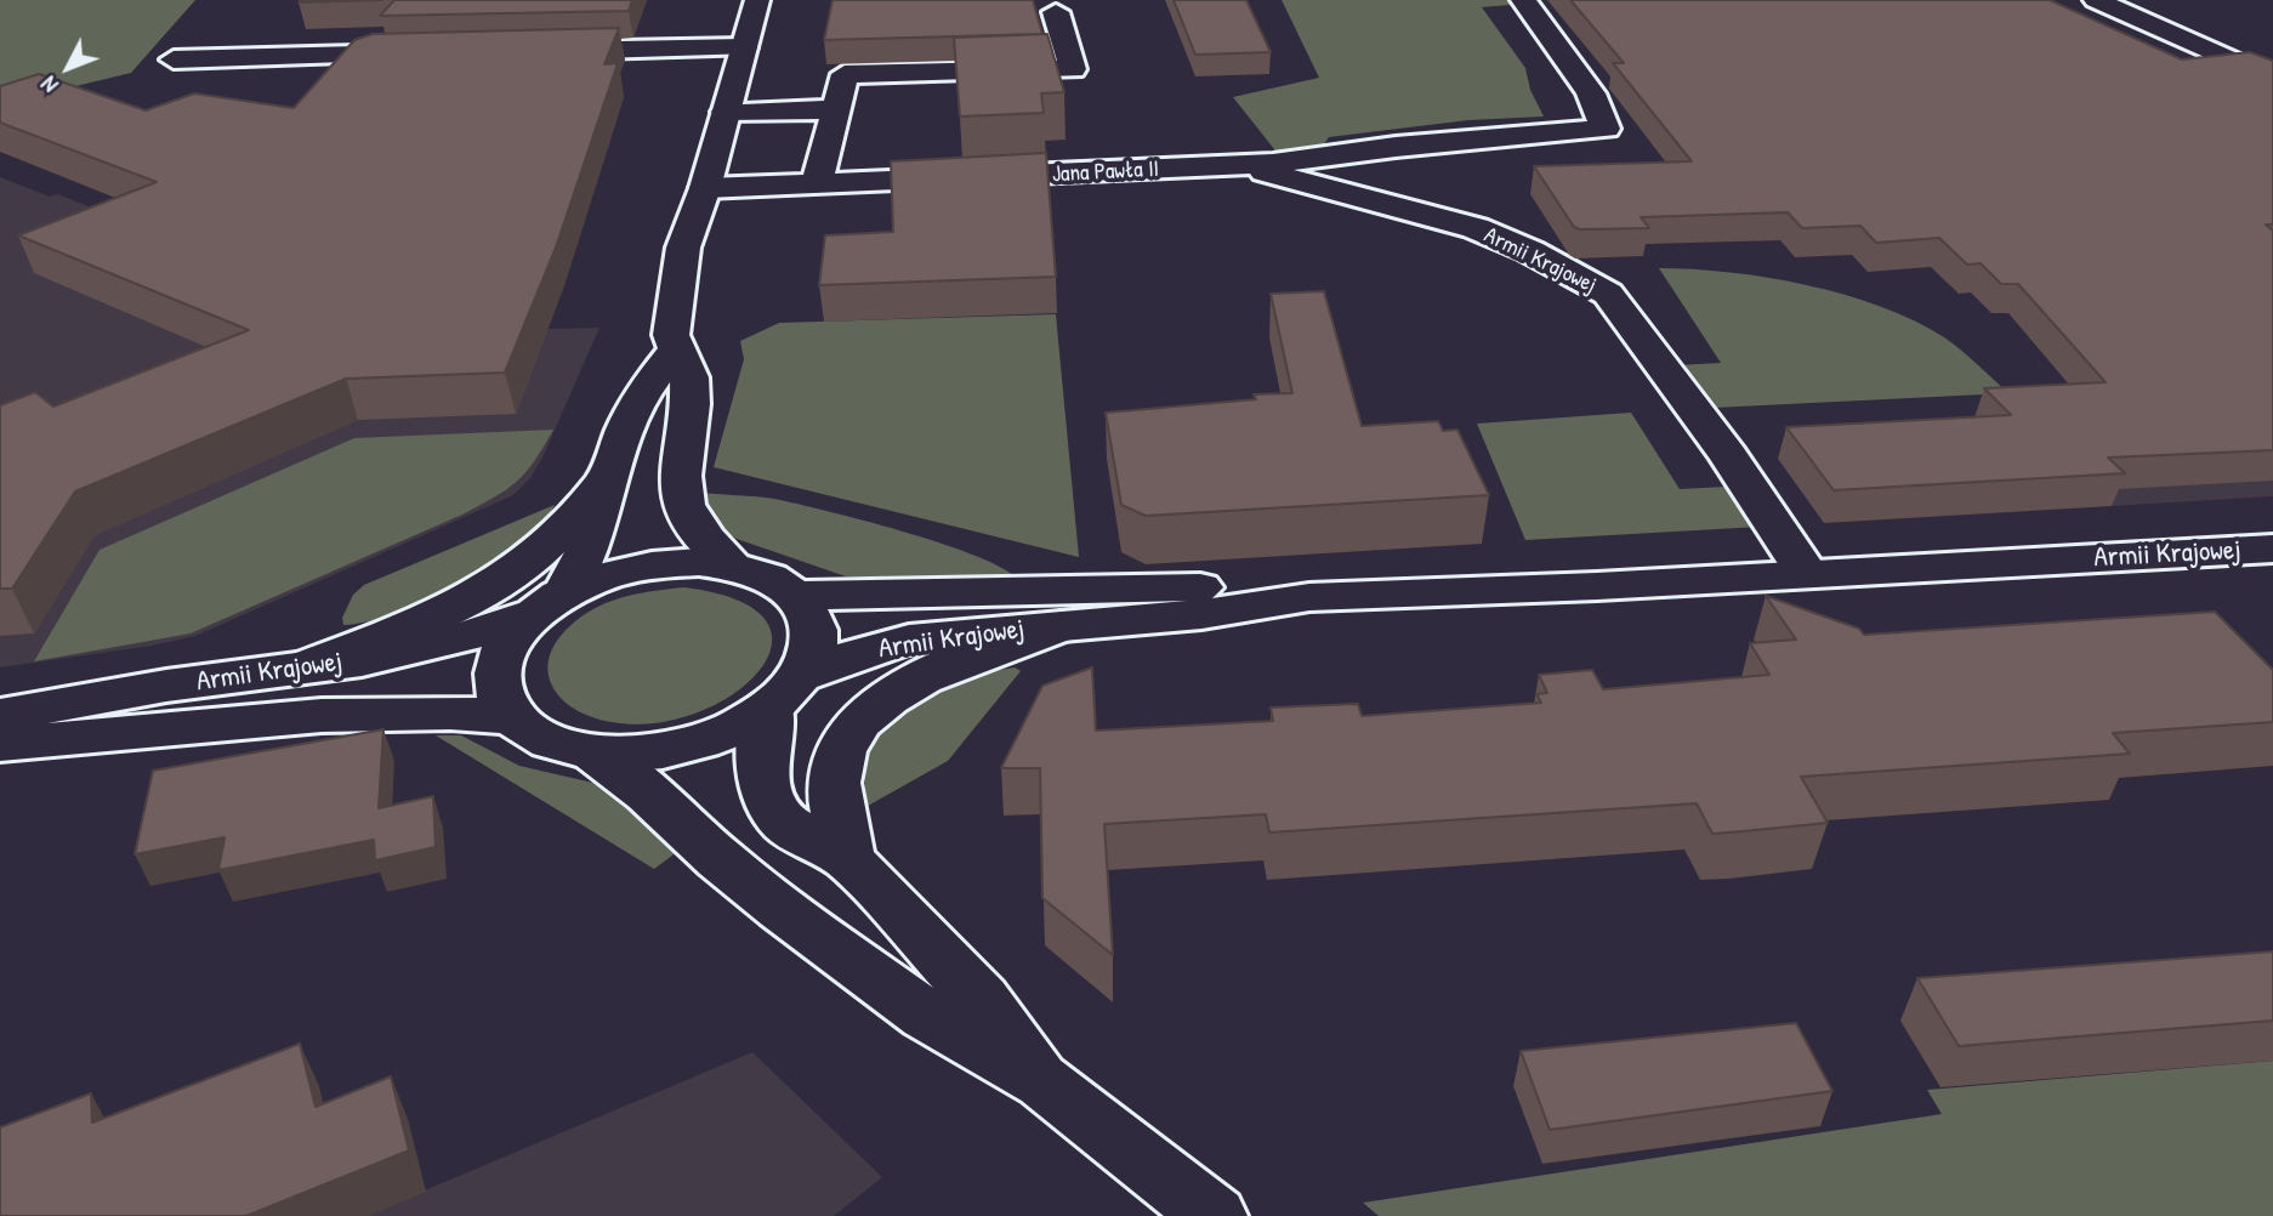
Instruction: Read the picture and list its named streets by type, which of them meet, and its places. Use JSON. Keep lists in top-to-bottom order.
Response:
{
  "streets": {
    "street": ["Jana Pawła II", "Armii Krajowej"]
  },
  "crossings": [
    ["Jana Pawła II", "Armii Krajowej"]
  ],
  "north": "bottom left"
}
